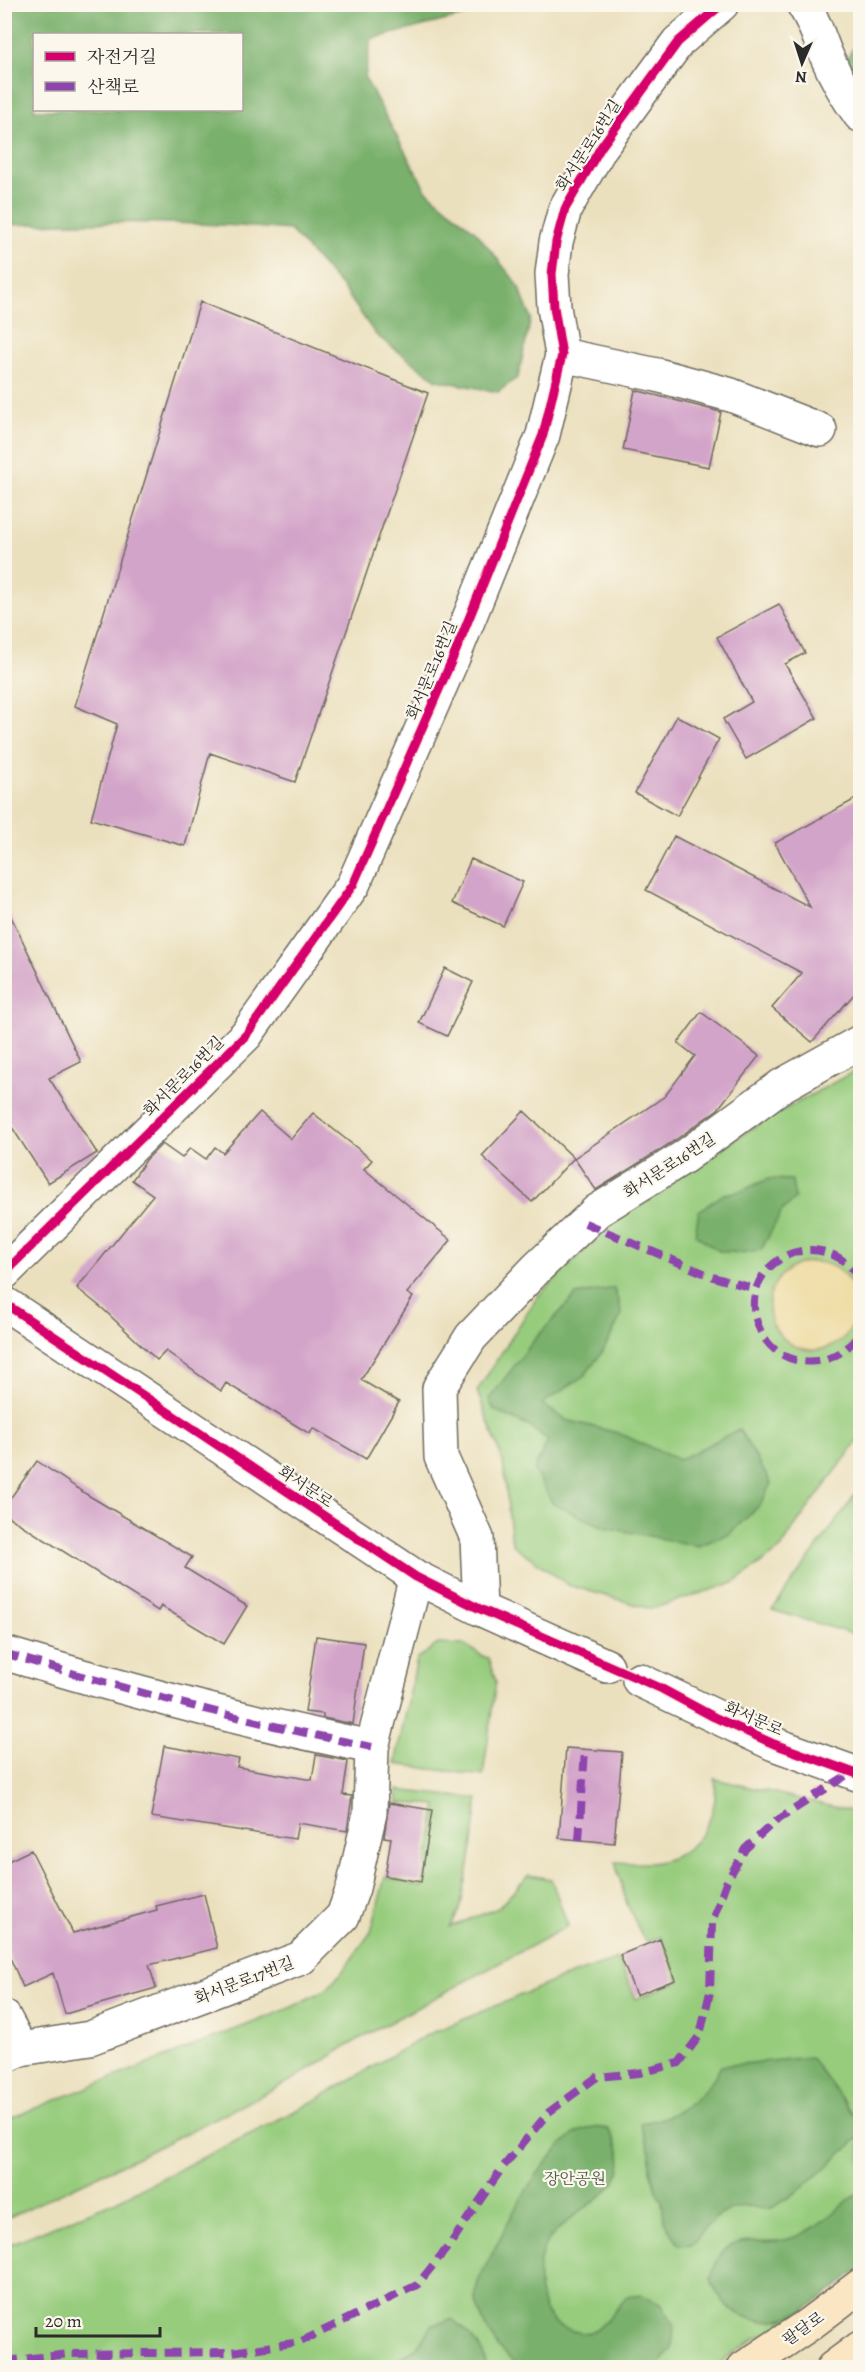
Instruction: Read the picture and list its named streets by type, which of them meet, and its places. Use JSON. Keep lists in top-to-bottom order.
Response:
{
  "streets": {
    "main road": ["팔달로"],
    "street": ["화서문로16번길", "화서문로", "화서문로17번길"]
  },
  "crossings": [
    ["화서문로16번길", "화서문로"],
    ["화서문로", "화서문로17번길"]
  ],
  "parks": ["장안공원"],
  "legend": ["자전거길", "산책로"],
  "scale_bar": "20 m",
  "north": "bottom"
}
